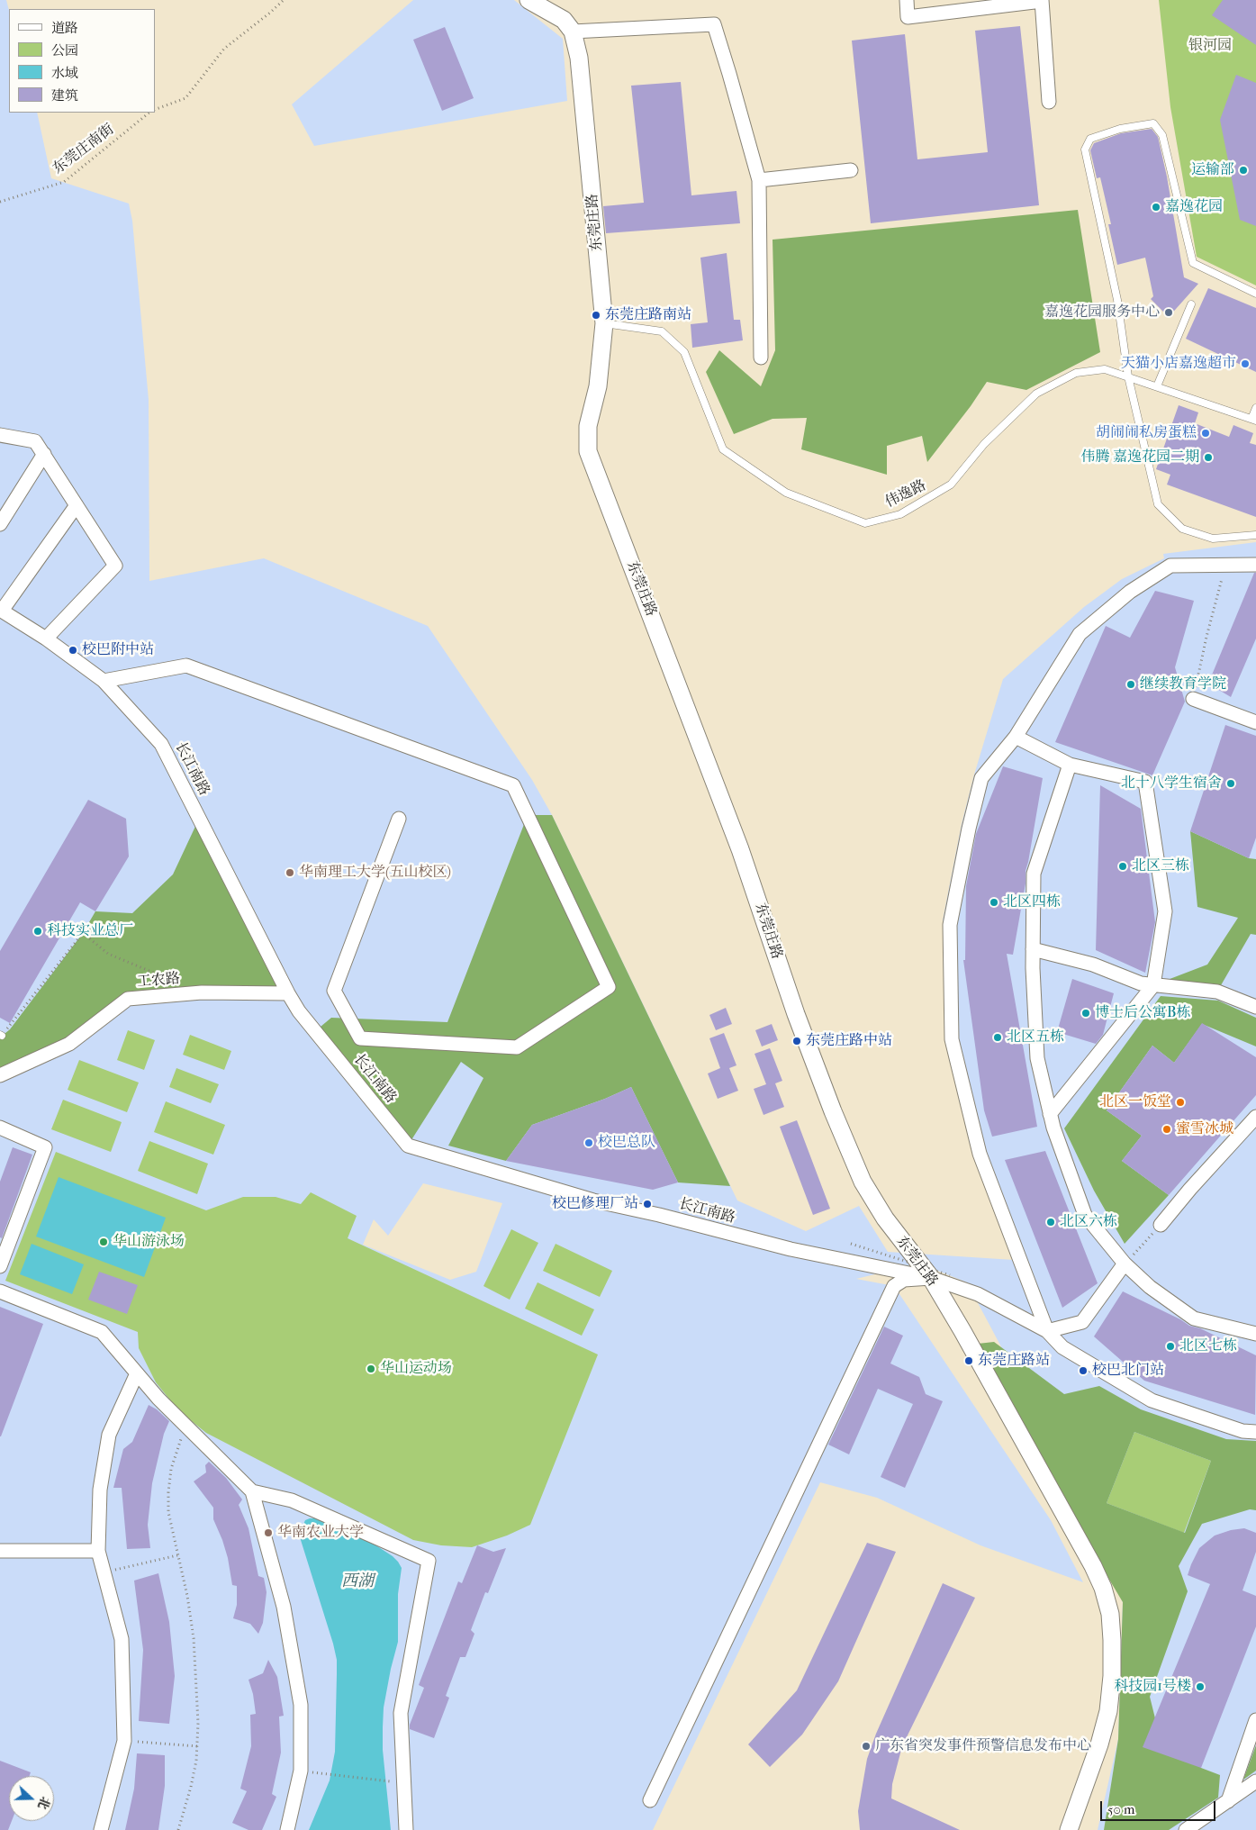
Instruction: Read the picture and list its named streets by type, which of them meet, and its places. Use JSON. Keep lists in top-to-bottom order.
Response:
{
  "streets": {
    "street": ["东莞庄路", "长江南路", "工农路"],
    "lane": ["伟逸路"],
    "path": ["东莞庄南街"]
  },
  "crossings": [
    ["东莞庄路", "伟逸路"],
    ["东莞庄路", "长江南路"],
    ["长江南路", "工农路"]
  ],
  "water": ["西湖"],
  "parks": ["银河园"],
  "places": [
    "运输部",
    "嘉逸花园",
    "嘉逸花园服务中心",
    "东莞庄路南站",
    "天猫小店嘉逸超市",
    "胡闹闹私房蛋糕",
    "伟腾 嘉逸花园二期",
    "校巴附中站",
    "继续教育学院",
    "北十八学生宿舍",
    "北区三栋",
    "华南理工大学(五山校区)",
    "北区四栋",
    "科技实业总厂",
    "博士后公寓B栋",
    "北区五栋",
    "东莞庄路中站",
    "北区一饭堂",
    "蜜雪冰城",
    "校巴总队",
    "校巴修理厂站",
    "北区六栋",
    "华山游泳场",
    "北区七栋",
    "东莞庄路站",
    "华山运动场",
    "校巴北门站",
    "华南农业大学",
    "科技园1号楼",
    "广东省突发事件预警信息发布中心"
  ],
  "legend": [
    "道路",
    "公园",
    "水域",
    "建筑"
  ],
  "scale_bar": "50 m",
  "north": "right"
}
